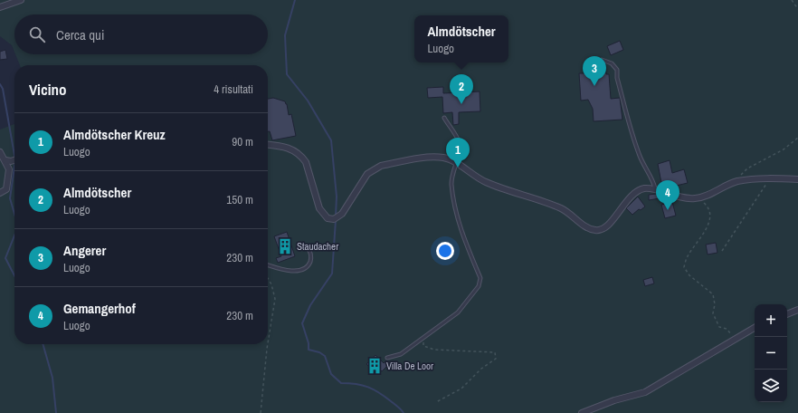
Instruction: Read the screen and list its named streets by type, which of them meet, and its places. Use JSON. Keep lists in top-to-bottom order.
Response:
{
  "places": {
    "building": ["Staudacher", "Villa De Loor"]
  },
  "page": {
    "search": "Cerca qui",
    "popup": ["Almdötscher", "Luogo"],
    "pins": [
      "3",
      "2",
      "1",
      "4"
    ],
    "heading": ["Vicino", "4 risultati"],
    "list": [
      {
        "mark": "1",
        "name": "Almdötscher Kreuz",
        "note": "Luogo",
        "value": "90 m"
      },
      {
        "mark": "2",
        "name": "Almdötscher",
        "note": "Luogo",
        "value": "150 m"
      },
      {
        "mark": "3",
        "name": "Angerer",
        "note": "Luogo",
        "value": "230 m"
      },
      {
        "mark": "4",
        "name": "Gemangerhof",
        "note": "Luogo",
        "value": "230 m"
      }
    ],
    "map_buttons": ["+", "−"]
  }
}
